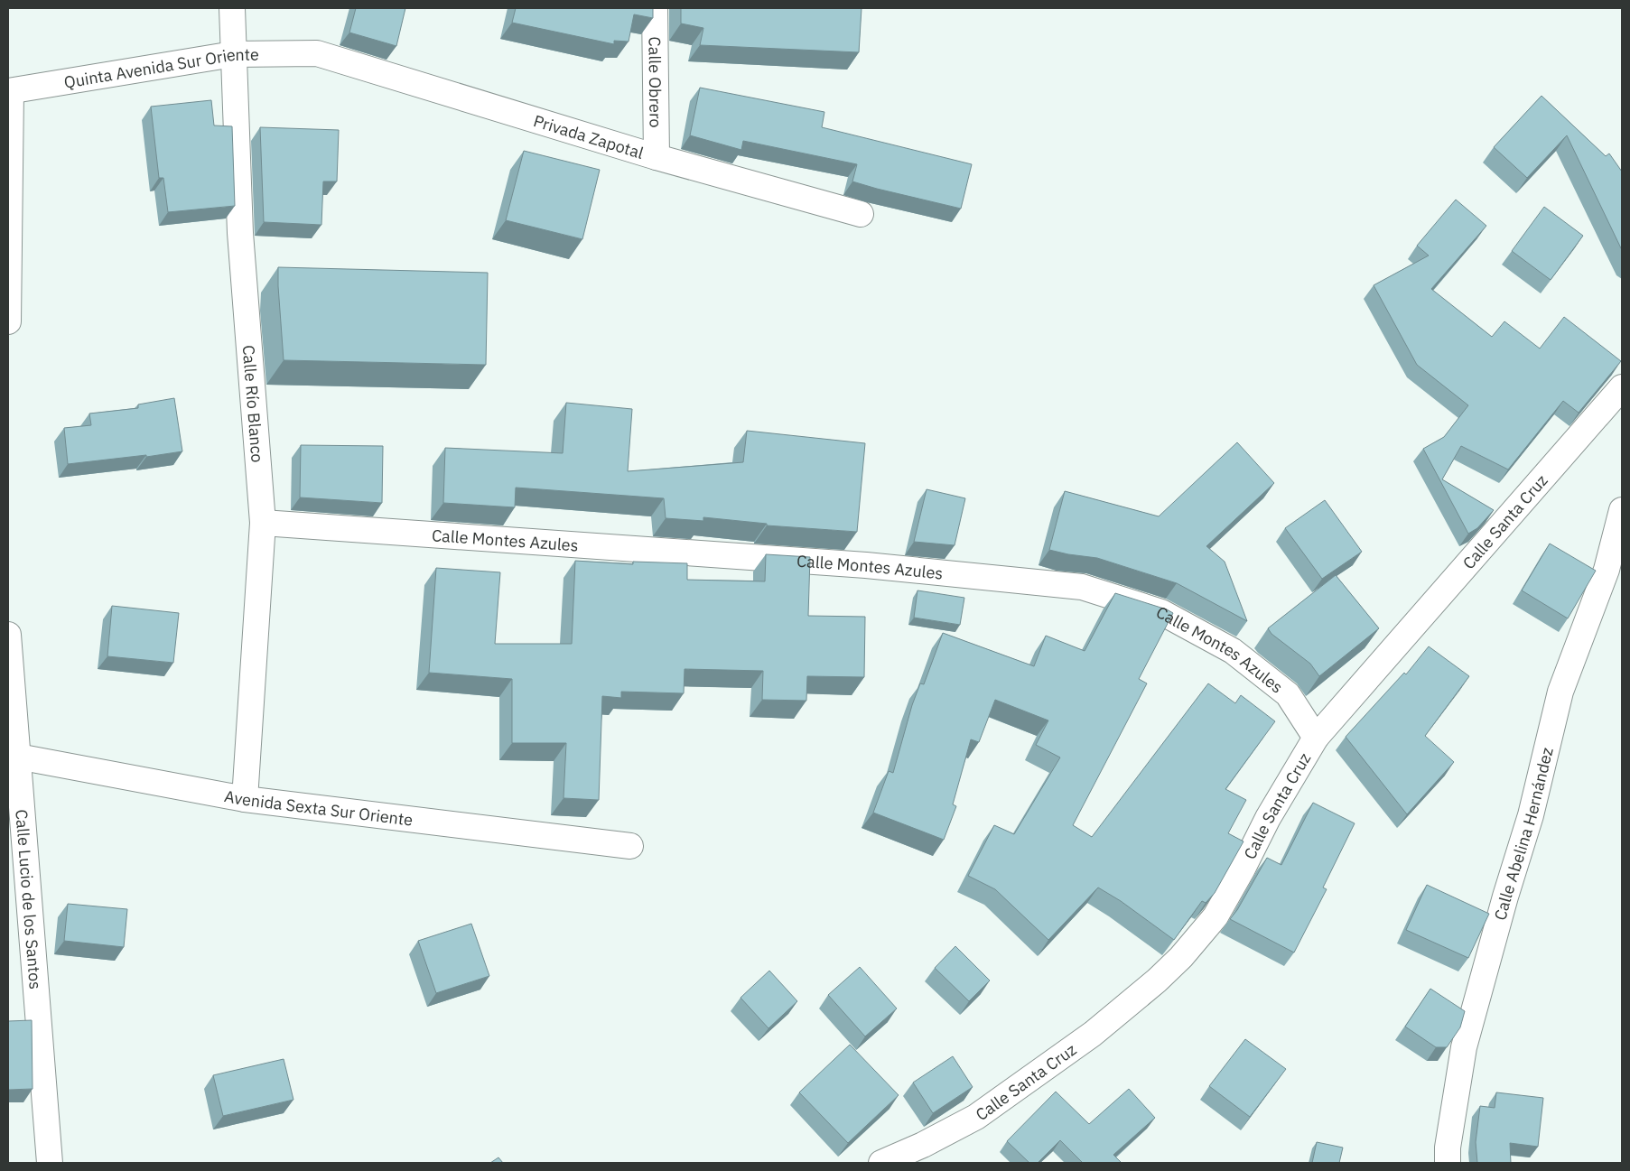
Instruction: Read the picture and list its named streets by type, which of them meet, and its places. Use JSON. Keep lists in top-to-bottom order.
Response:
{
  "streets": {
    "street": [
      "Quinta Avenida Sur Oriente",
      "Calle Obrero",
      "Privada Zapotal",
      "Calle Río Blanco",
      "Calle Santa Cruz",
      "Calle Montes Azules",
      "Avenida Sexta Sur Oriente",
      "Calle Abelina Hernández",
      "Calle Lucio de los Santos"
    ]
  },
  "crossings": [
    ["Quinta Avenida Sur Oriente", "Privada Zapotal"],
    ["Quinta Avenida Sur Oriente", "Calle Río Blanco"],
    ["Calle Obrero", "Privada Zapotal"],
    ["Calle Río Blanco", "Calle Montes Azules"],
    ["Calle Río Blanco", "Avenida Sexta Sur Oriente"],
    ["Calle Santa Cruz", "Calle Montes Azules"],
    ["Avenida Sexta Sur Oriente", "Calle Lucio de los Santos"]
  ]
}
